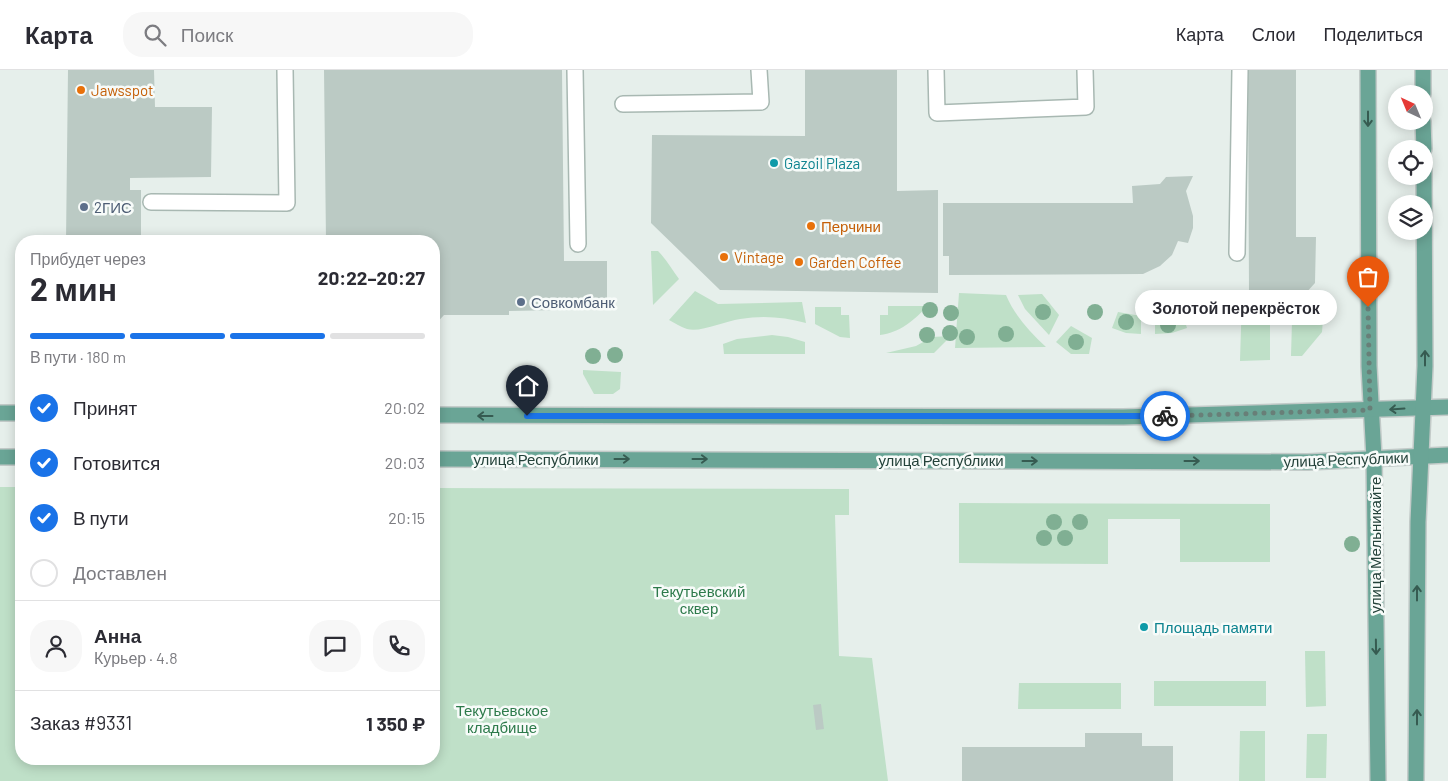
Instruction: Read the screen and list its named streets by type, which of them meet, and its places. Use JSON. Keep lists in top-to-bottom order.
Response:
{
  "streets": {
    "main road": ["улица Республики", "улица Мельникайте"]
  },
  "crossings": [
    ["улица Республики", "улица Мельникайте"]
  ],
  "parks": ["Текутьевский сквер", "Текутьевское кладбище"],
  "places": [
    "Jawsspot",
    "Gazoil Plaza",
    "2ГИС",
    "Перчини",
    "Vintage",
    "Garden Coffee",
    "Совкомбанк",
    "Золотой перекрёсток",
    "Площадь памяти"
  ],
  "north": "top left",
  "page": {
    "header": "Карта",
    "search": "Поиск",
    "nav": ["Карта", "Слои", "Поделиться"],
    "heading": ["2 мин", "Прибудет через", "20:22–20:27"],
    "panel": [
      "Анна",
      "Курьер · 4.8",
      "Заказ #9331",
      "1 350 ₽"
    ],
    "bubble": "Золотой перекрёсток",
    "bar": "В пути · 180 m",
    "list": [
      ["Принят", "20:02"],
      ["Готовится", "20:03"],
      ["В пути", "20:15"],
      "Доставлен"
    ]
  }
}
